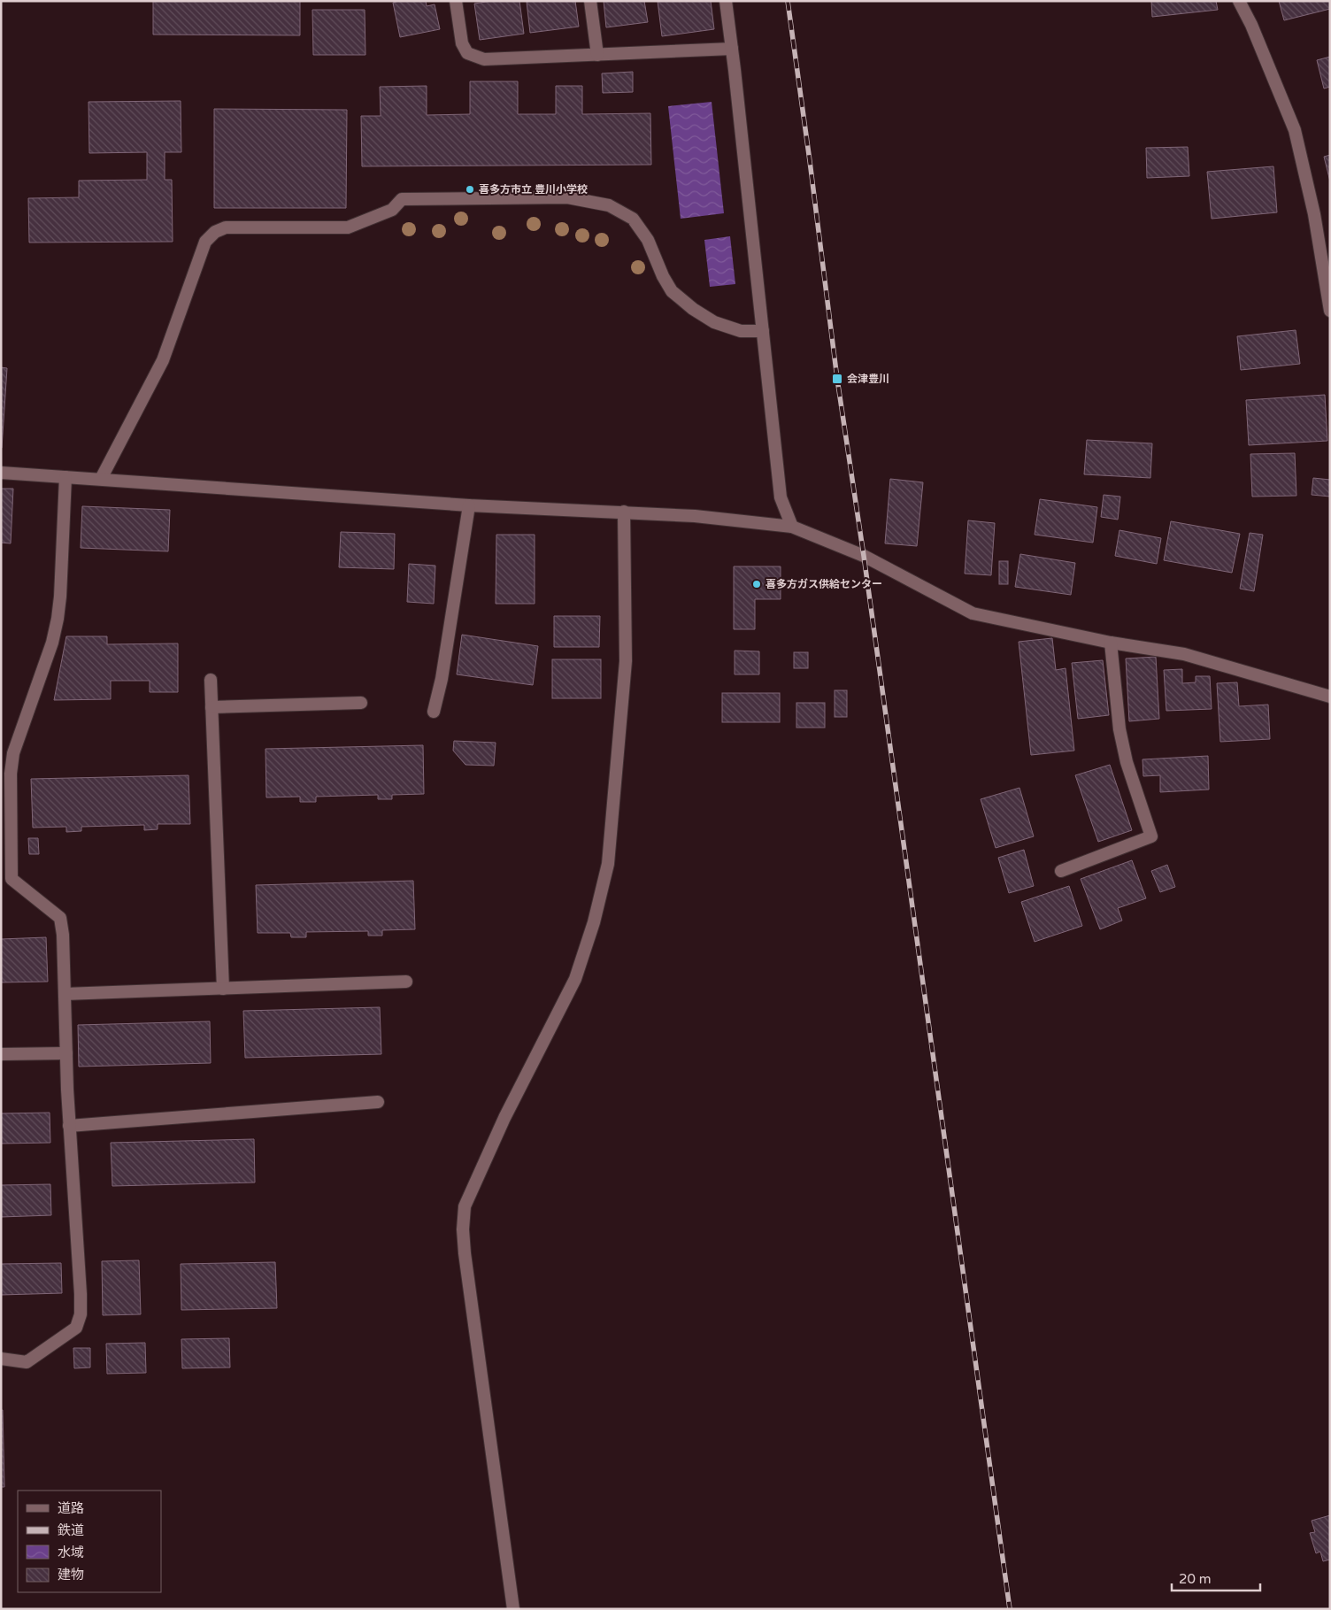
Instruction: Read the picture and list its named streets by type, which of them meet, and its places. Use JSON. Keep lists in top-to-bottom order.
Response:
{
  "places": {
    "other": ["喜多方市立 豊川小学校", "喜多方ガス供給センター"],
    "transit": ["会津豊川"]
  },
  "legend": [
    "道路",
    "鉄道",
    "水域",
    "建物"
  ],
  "scale_bar": "20 m"
}
